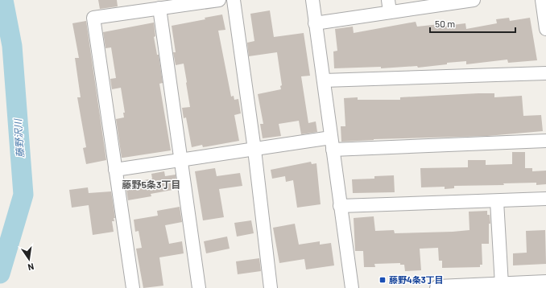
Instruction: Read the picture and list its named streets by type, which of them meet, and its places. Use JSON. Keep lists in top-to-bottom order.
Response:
{
  "districts": ["藤野5条3丁目"],
  "water": ["藤野沢川"],
  "places": {
    "transit": ["藤野4条3丁目"]
  },
  "scale_bar": "50 m",
  "north": "bottom"
}
